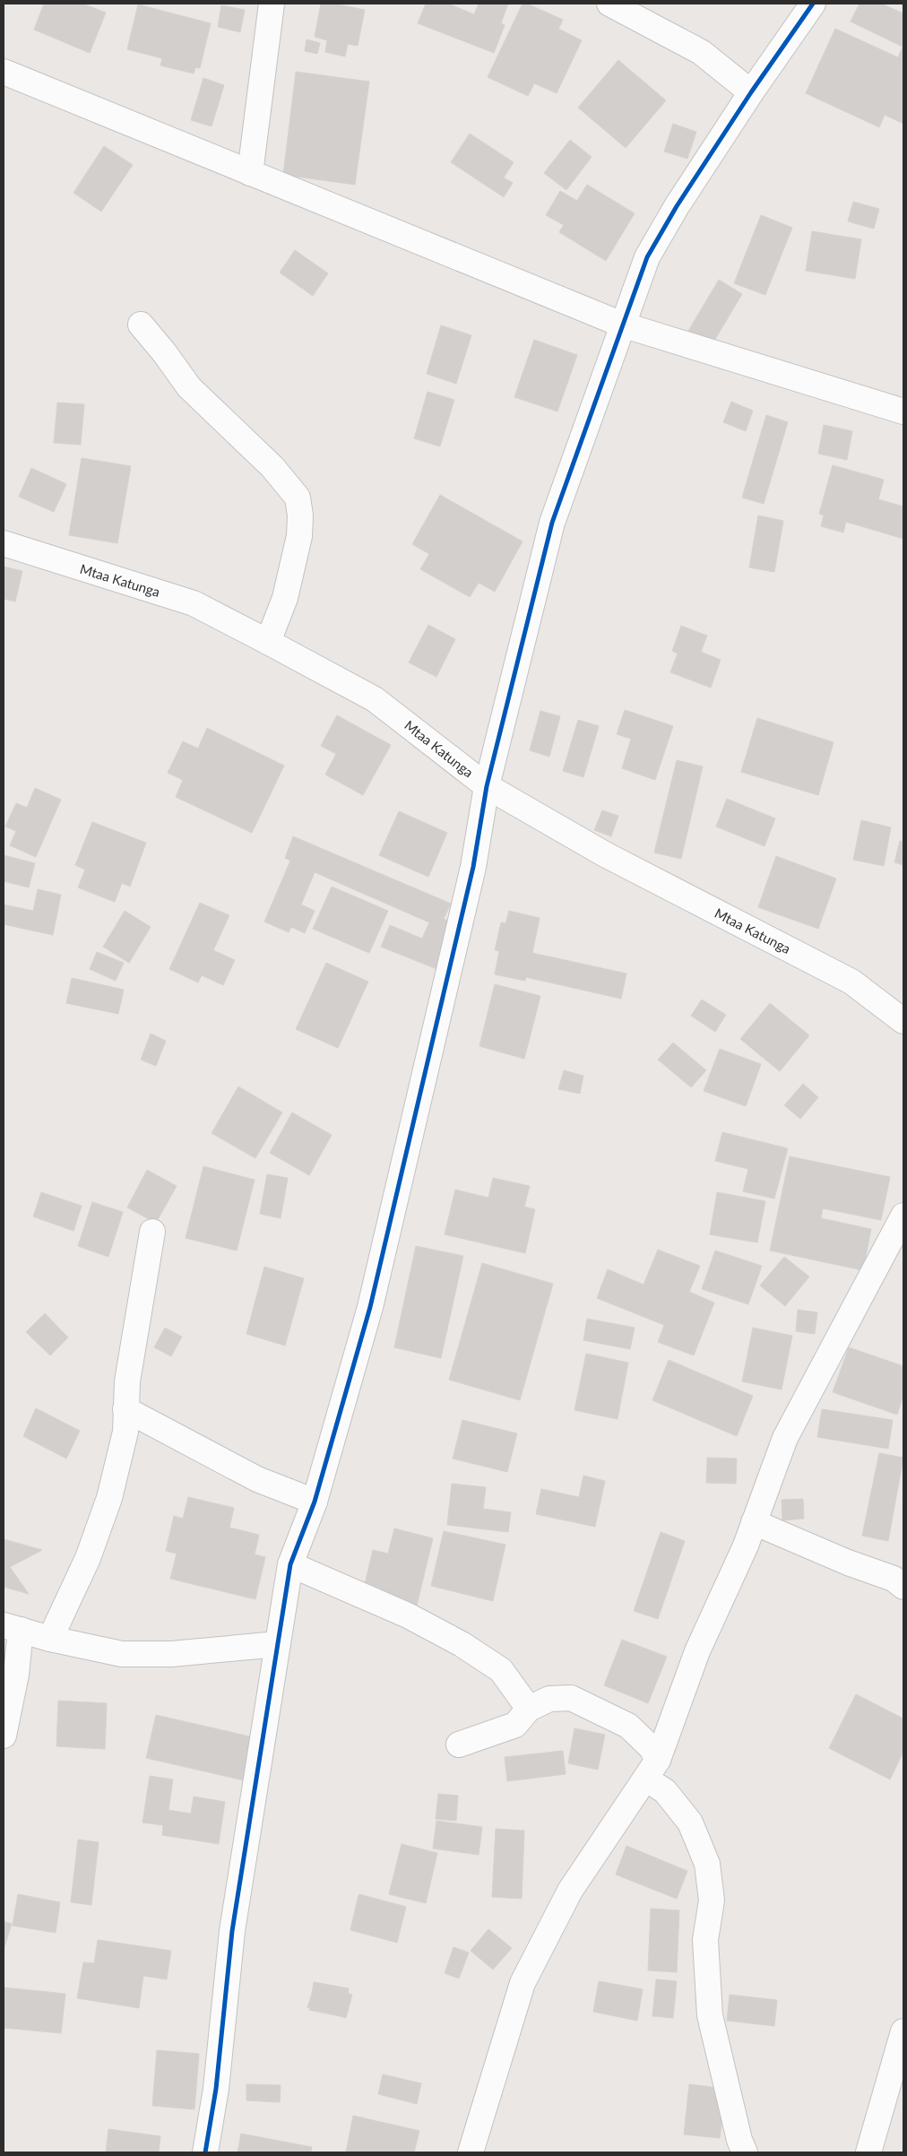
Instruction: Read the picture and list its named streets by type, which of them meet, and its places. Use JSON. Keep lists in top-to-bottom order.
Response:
{
  "streets": {
    "street": ["Mtaa Katunga"]
  }
}
